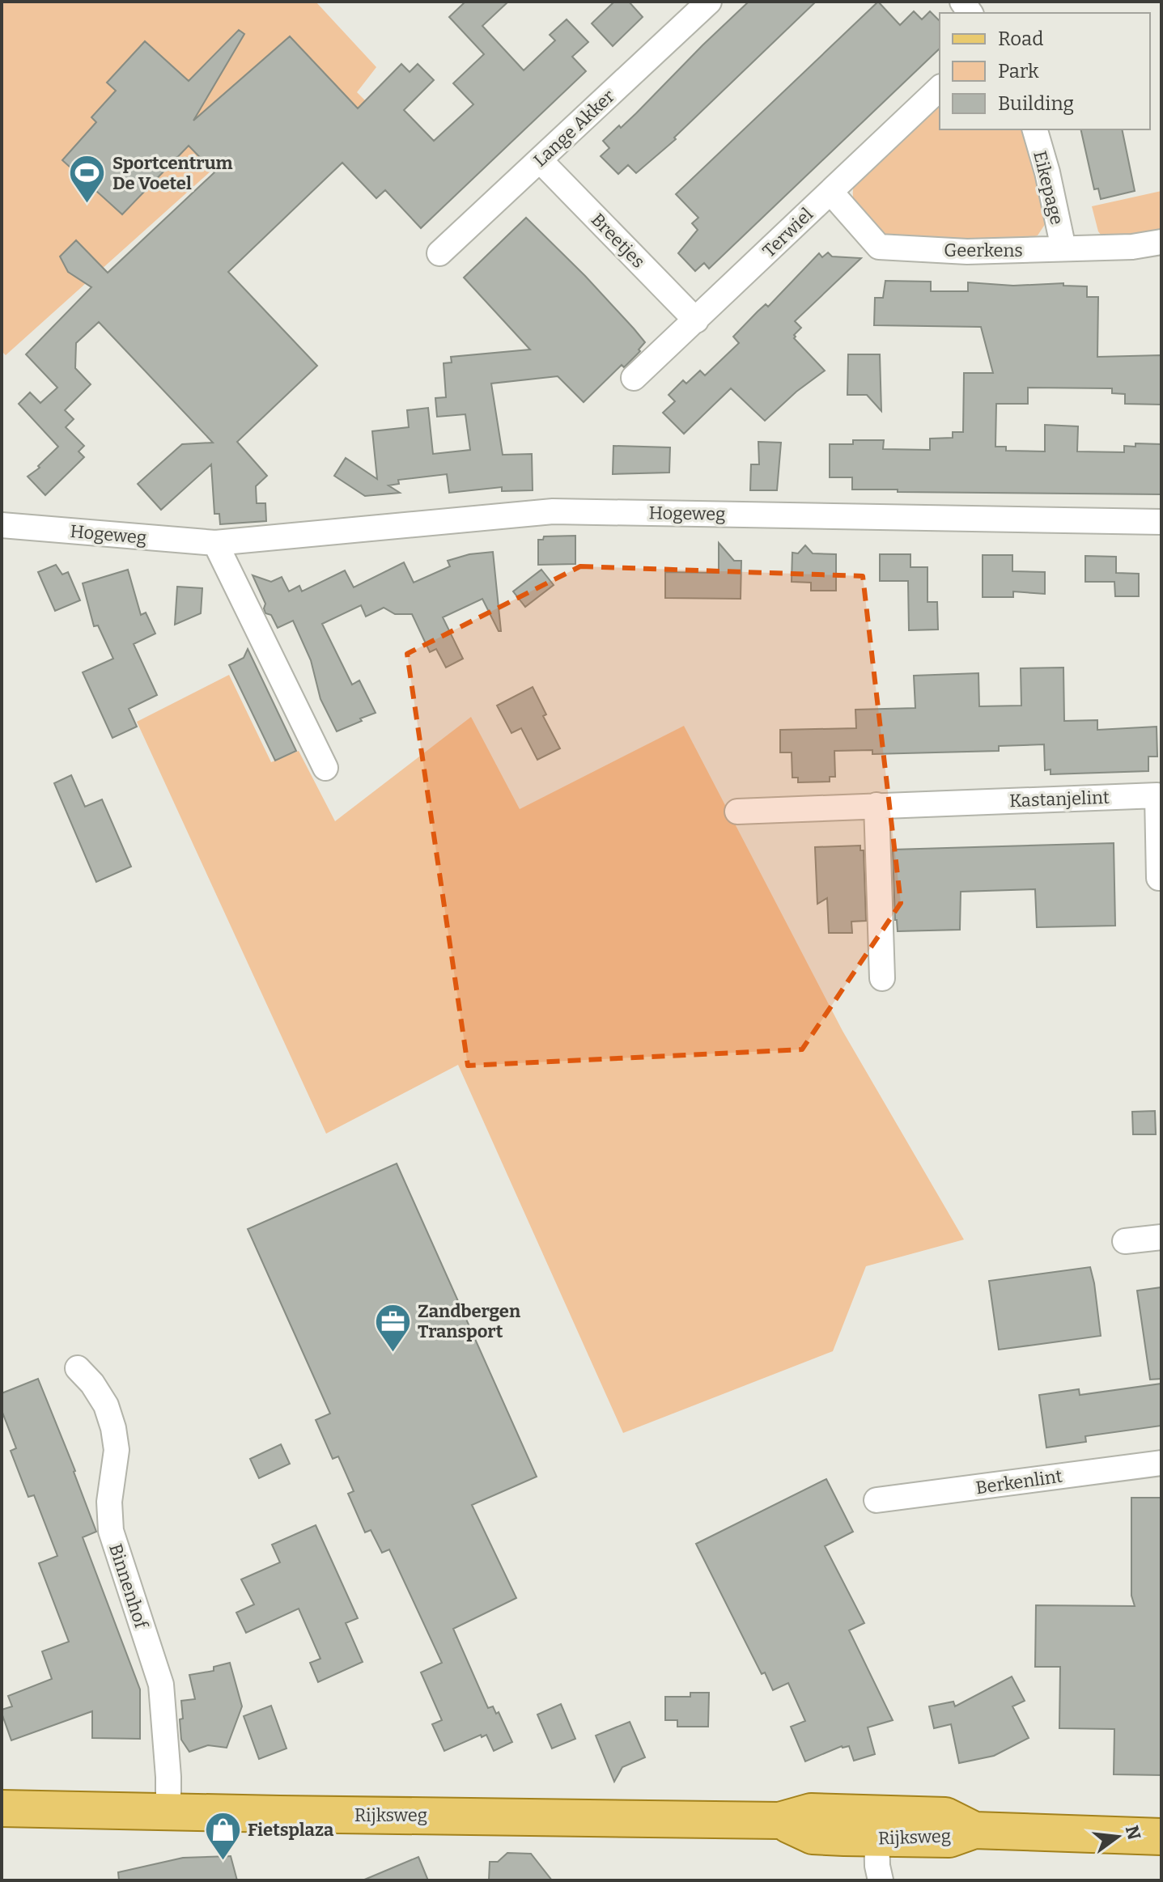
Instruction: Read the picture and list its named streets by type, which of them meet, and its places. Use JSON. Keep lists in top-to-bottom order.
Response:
{
  "streets": {
    "main road": ["Rijksweg"],
    "street": [
      "Lange Akker",
      "Eikepage",
      "Terwiel",
      "Breetjes",
      "Geerkens",
      "Hogeweg",
      "Kastanjelint",
      "Berkenlint",
      "Binnenhof"
    ]
  },
  "crossings": [
    ["Lange Akker", "Breetjes"],
    ["Eikepage", "Geerkens"],
    ["Terwiel", "Breetjes"],
    ["Terwiel", "Geerkens"],
    ["Binnenhof", "Rijksweg"]
  ],
  "places": {
    "sports": ["Sportcentrum De Voetel"],
    "office": ["Zandbergen Transport"],
    "shop": ["Fietsplaza"]
  },
  "legend": ["Road", "Park", "Building"],
  "north": "right"
}
